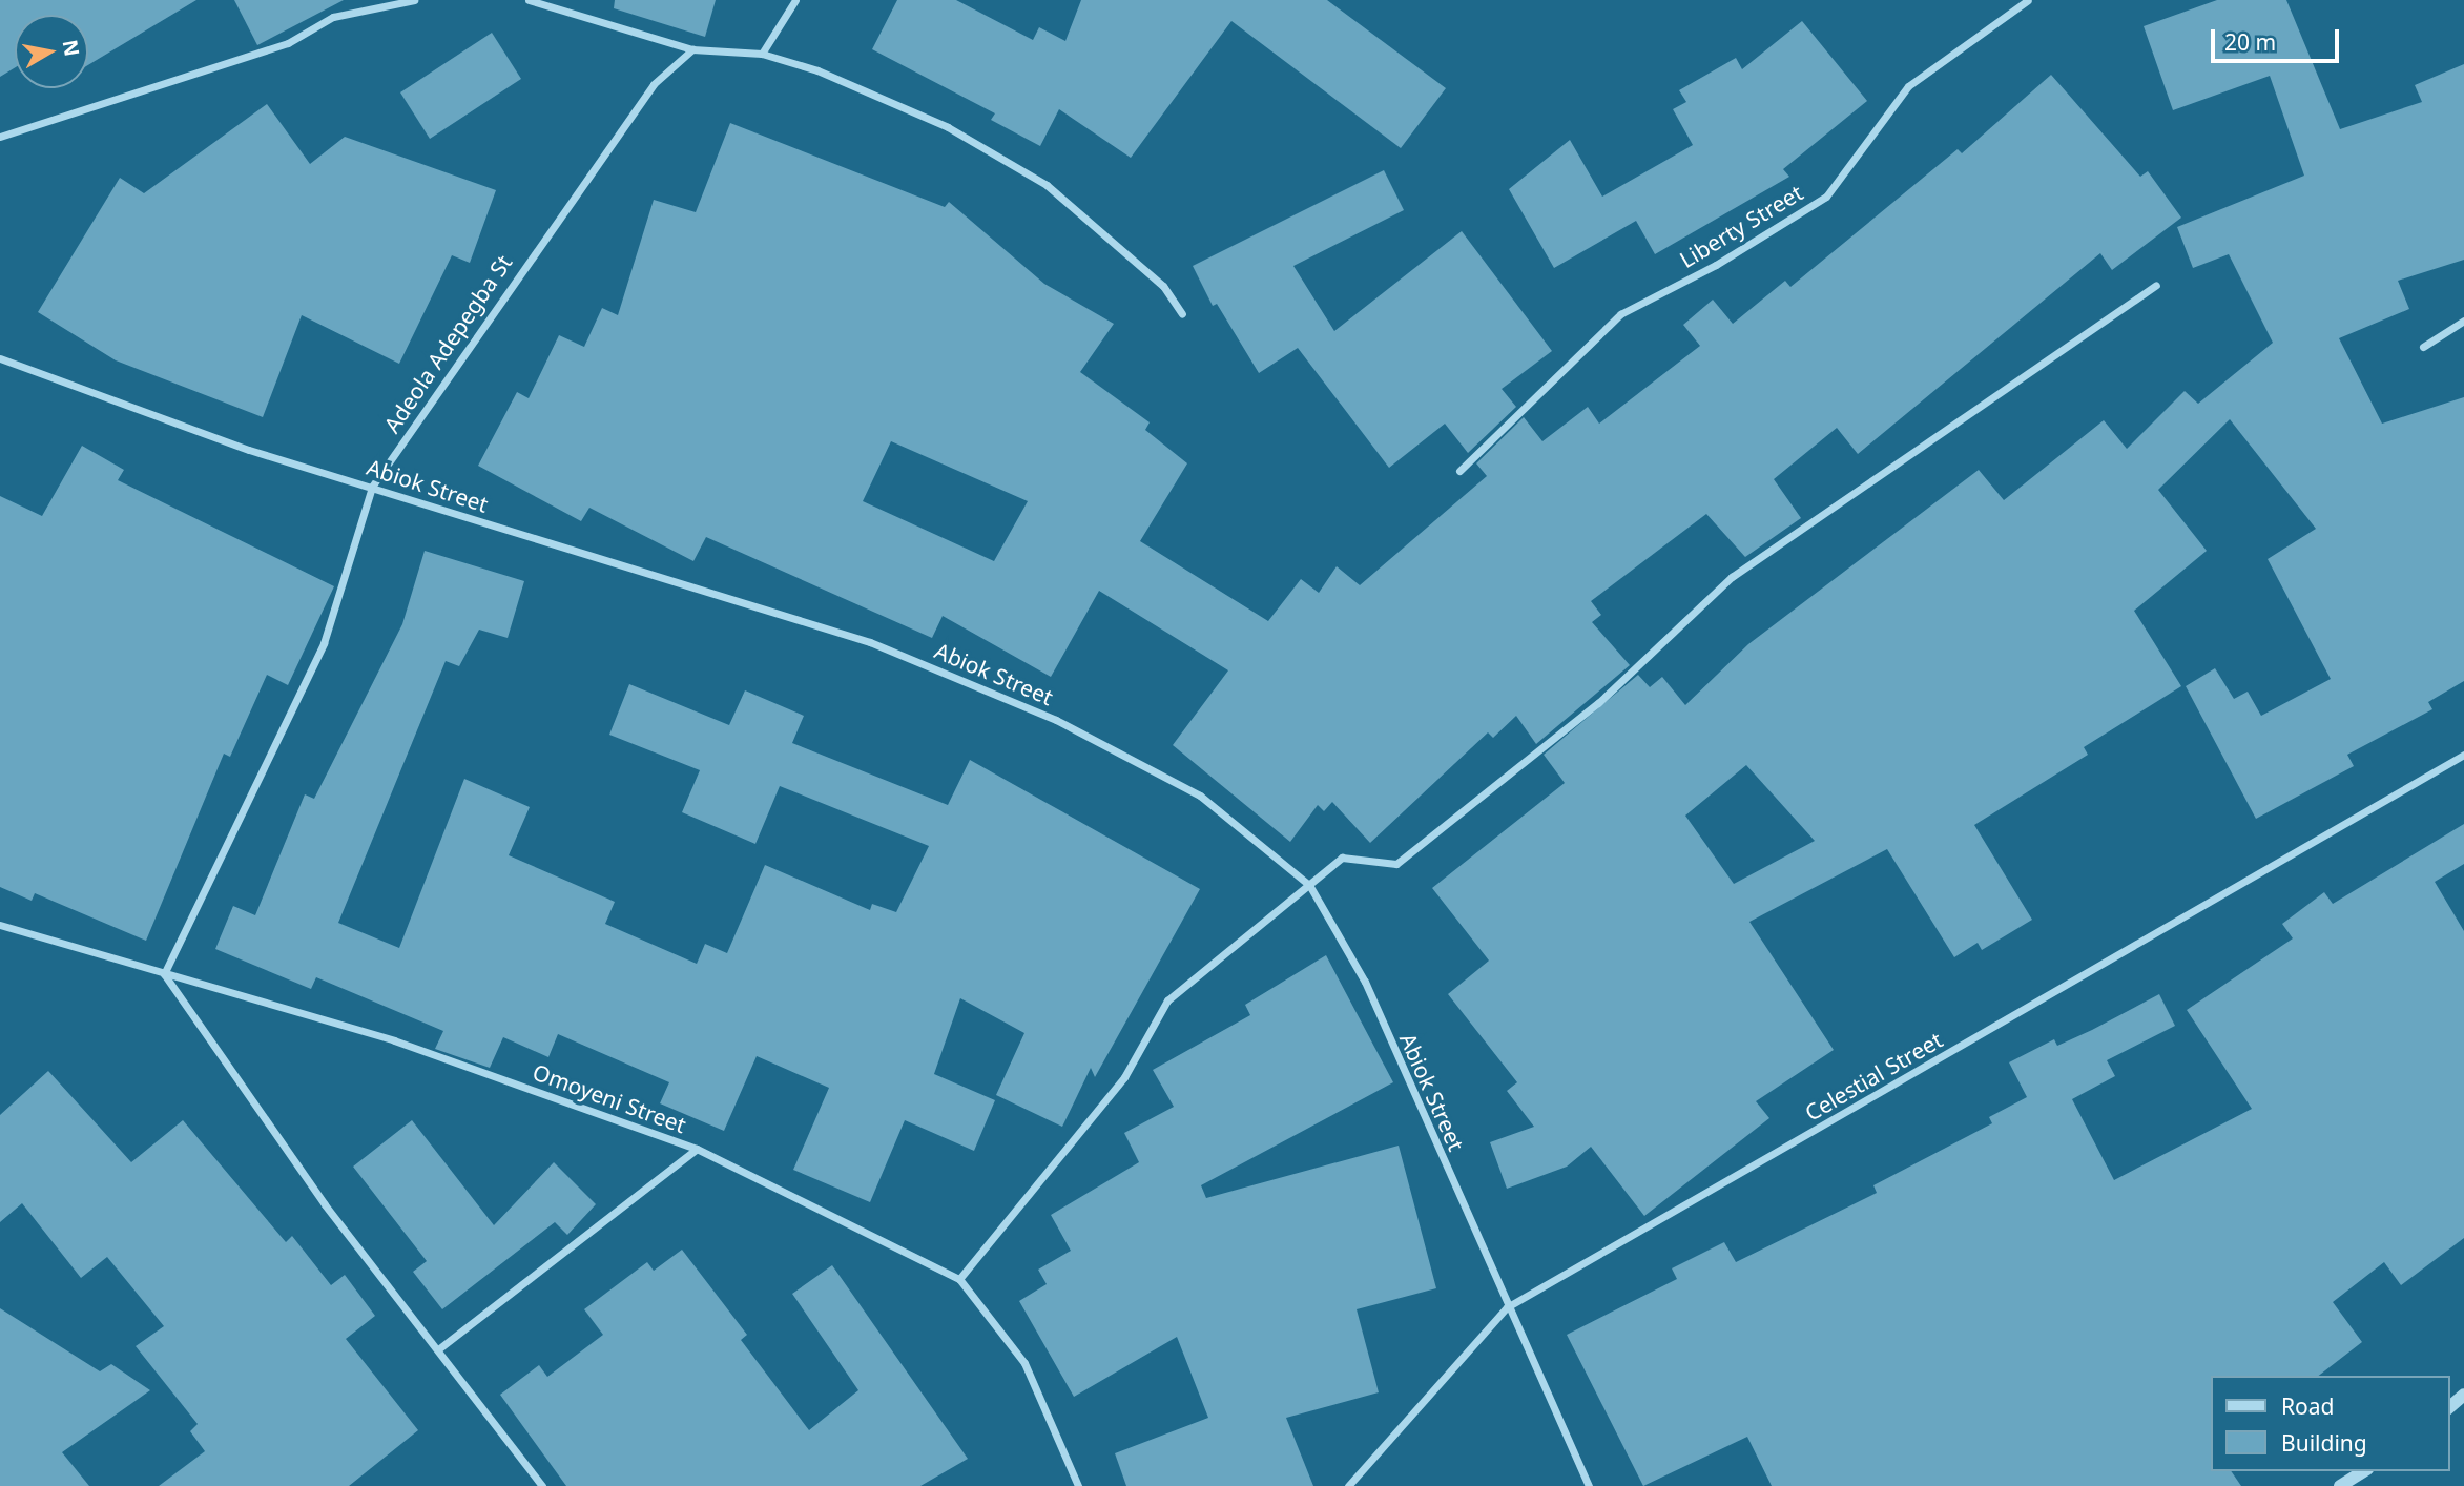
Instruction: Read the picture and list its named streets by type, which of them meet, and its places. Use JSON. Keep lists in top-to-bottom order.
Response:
{
  "streets": {
    "street": [
      "Liberty Street",
      "Adeola Adepegba St",
      "Abiok Street",
      "Celestial Street",
      "Omoyeni Street"
    ]
  },
  "crossings": [
    ["Adeola Adepegba St", "Abiok Street"],
    ["Adeola Adepegba St", "Omoyeni Street"],
    ["Abiok Street", "Celestial Street"]
  ],
  "legend": ["Road", "Building"],
  "scale_bar": "20 m",
  "north": "right"
}
